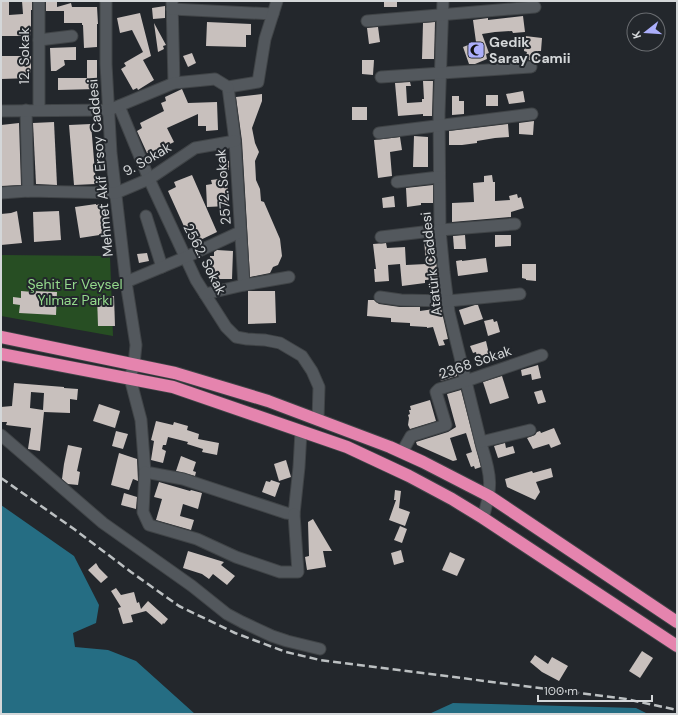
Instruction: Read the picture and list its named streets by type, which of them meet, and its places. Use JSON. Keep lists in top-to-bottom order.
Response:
{
  "streets": {
    "street": [
      "12. Sokak",
      "9. Sokak",
      "Mehmet Akif Ersoy Caddesi",
      "2572. Sokak",
      "2562. Sokak",
      "Atatürk Caddesi",
      "2368 Sokak"
    ]
  },
  "crossings": [
    ["9. Sokak", "Mehmet Akif Ersoy Caddesi"],
    ["9. Sokak", "2572. Sokak"],
    ["9. Sokak", "2562. Sokak"],
    ["Atatürk Caddesi", "2368 Sokak"]
  ],
  "parks": ["Şehit Er Veysel Yılmaz Parkı"],
  "places": {
    "mosque": ["Gedik Saray Camii"]
  },
  "scale_bar": "100 m",
  "north": "left"
}
